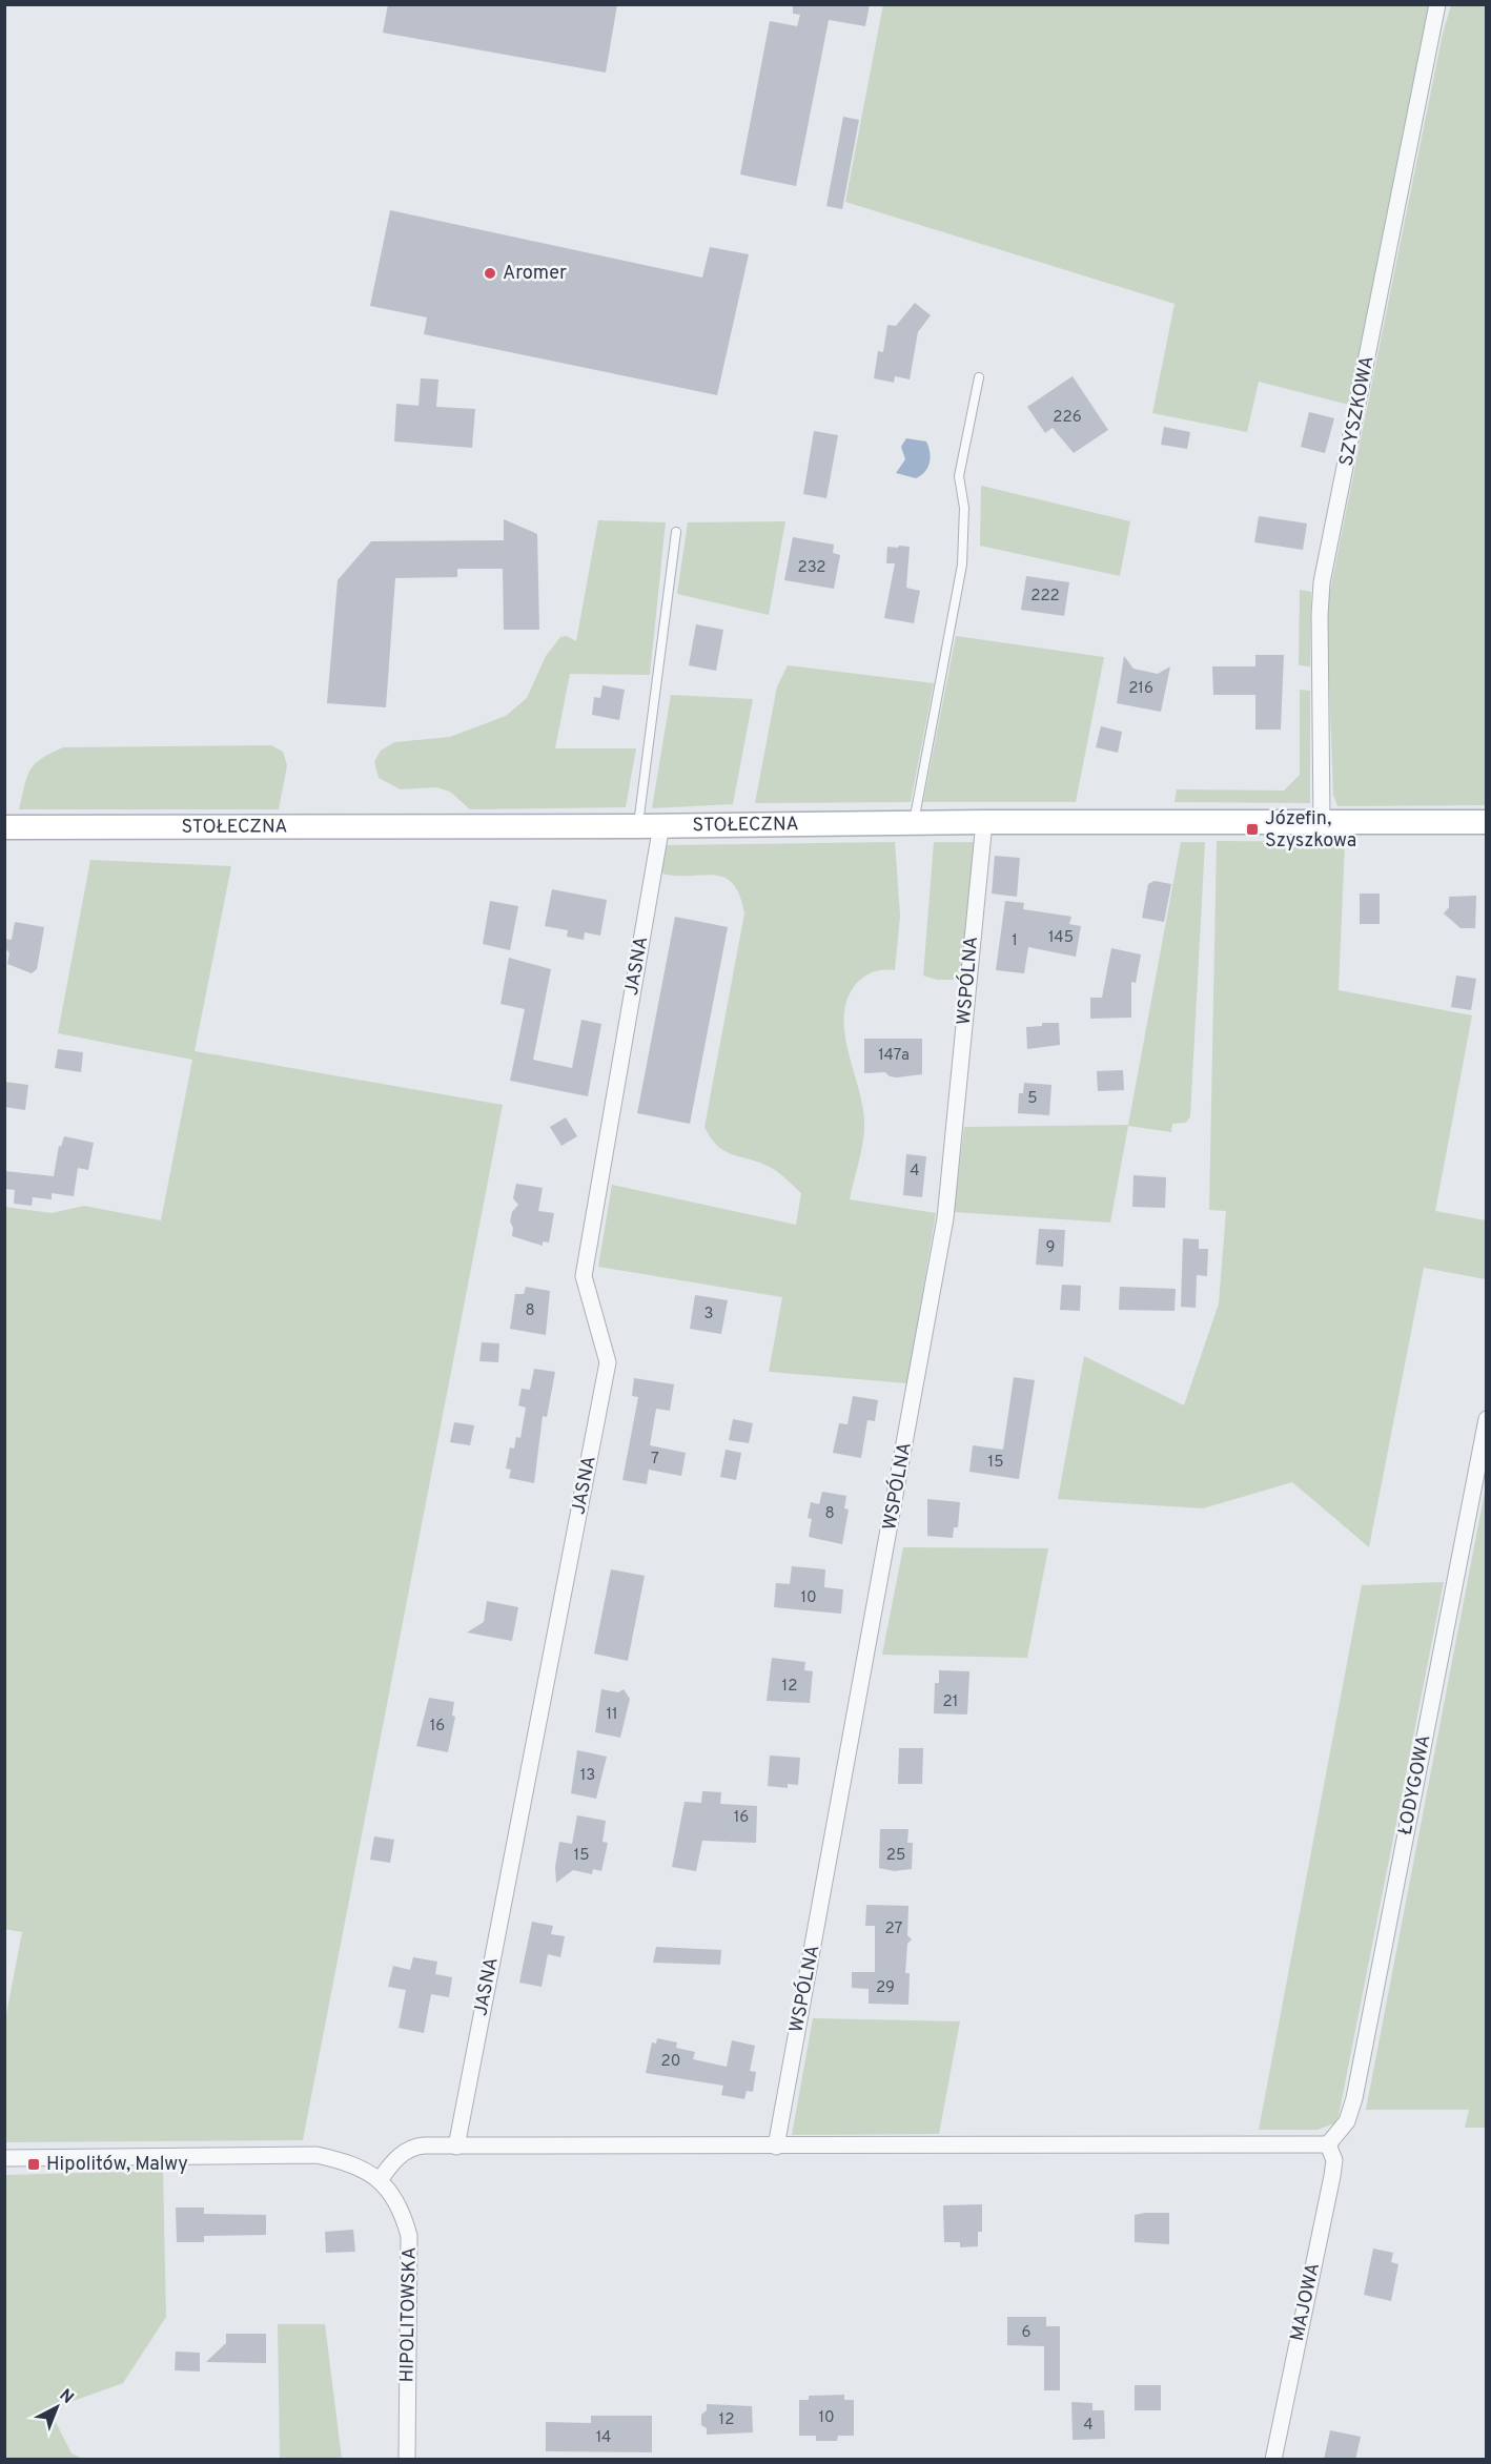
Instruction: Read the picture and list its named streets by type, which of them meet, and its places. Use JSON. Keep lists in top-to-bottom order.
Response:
{
  "streets": {
    "street": [
      "SZYSZKOWA",
      "STOŁECZNA",
      "JASNA",
      "WSPÓLNA",
      "ŁODYGOWA",
      "MAJOWA",
      "HIPOLITOWSKA"
    ]
  },
  "crossings": [
    ["SZYSZKOWA", "STOŁECZNA"],
    ["STOŁECZNA", "JASNA"],
    ["STOŁECZNA", "WSPÓLNA"],
    ["ŁODYGOWA", "MAJOWA"]
  ],
  "places": {
    "other": ["Aromer"],
    "transit": ["Józefin, Szyszkowa", "Hipolitów, Malwy"]
  },
  "house_numbers": [
    "226",
    "232",
    "222",
    "216",
    "145",
    "1",
    "147a",
    "5",
    "4",
    "9",
    "8",
    "3",
    "7",
    "15",
    "8",
    "10",
    "12",
    "21",
    "11",
    "16",
    "13",
    "16",
    "15",
    "25",
    "27",
    "29",
    "20",
    "6",
    "10",
    "12",
    "4",
    "14"
  ],
  "north": "top right"
}
